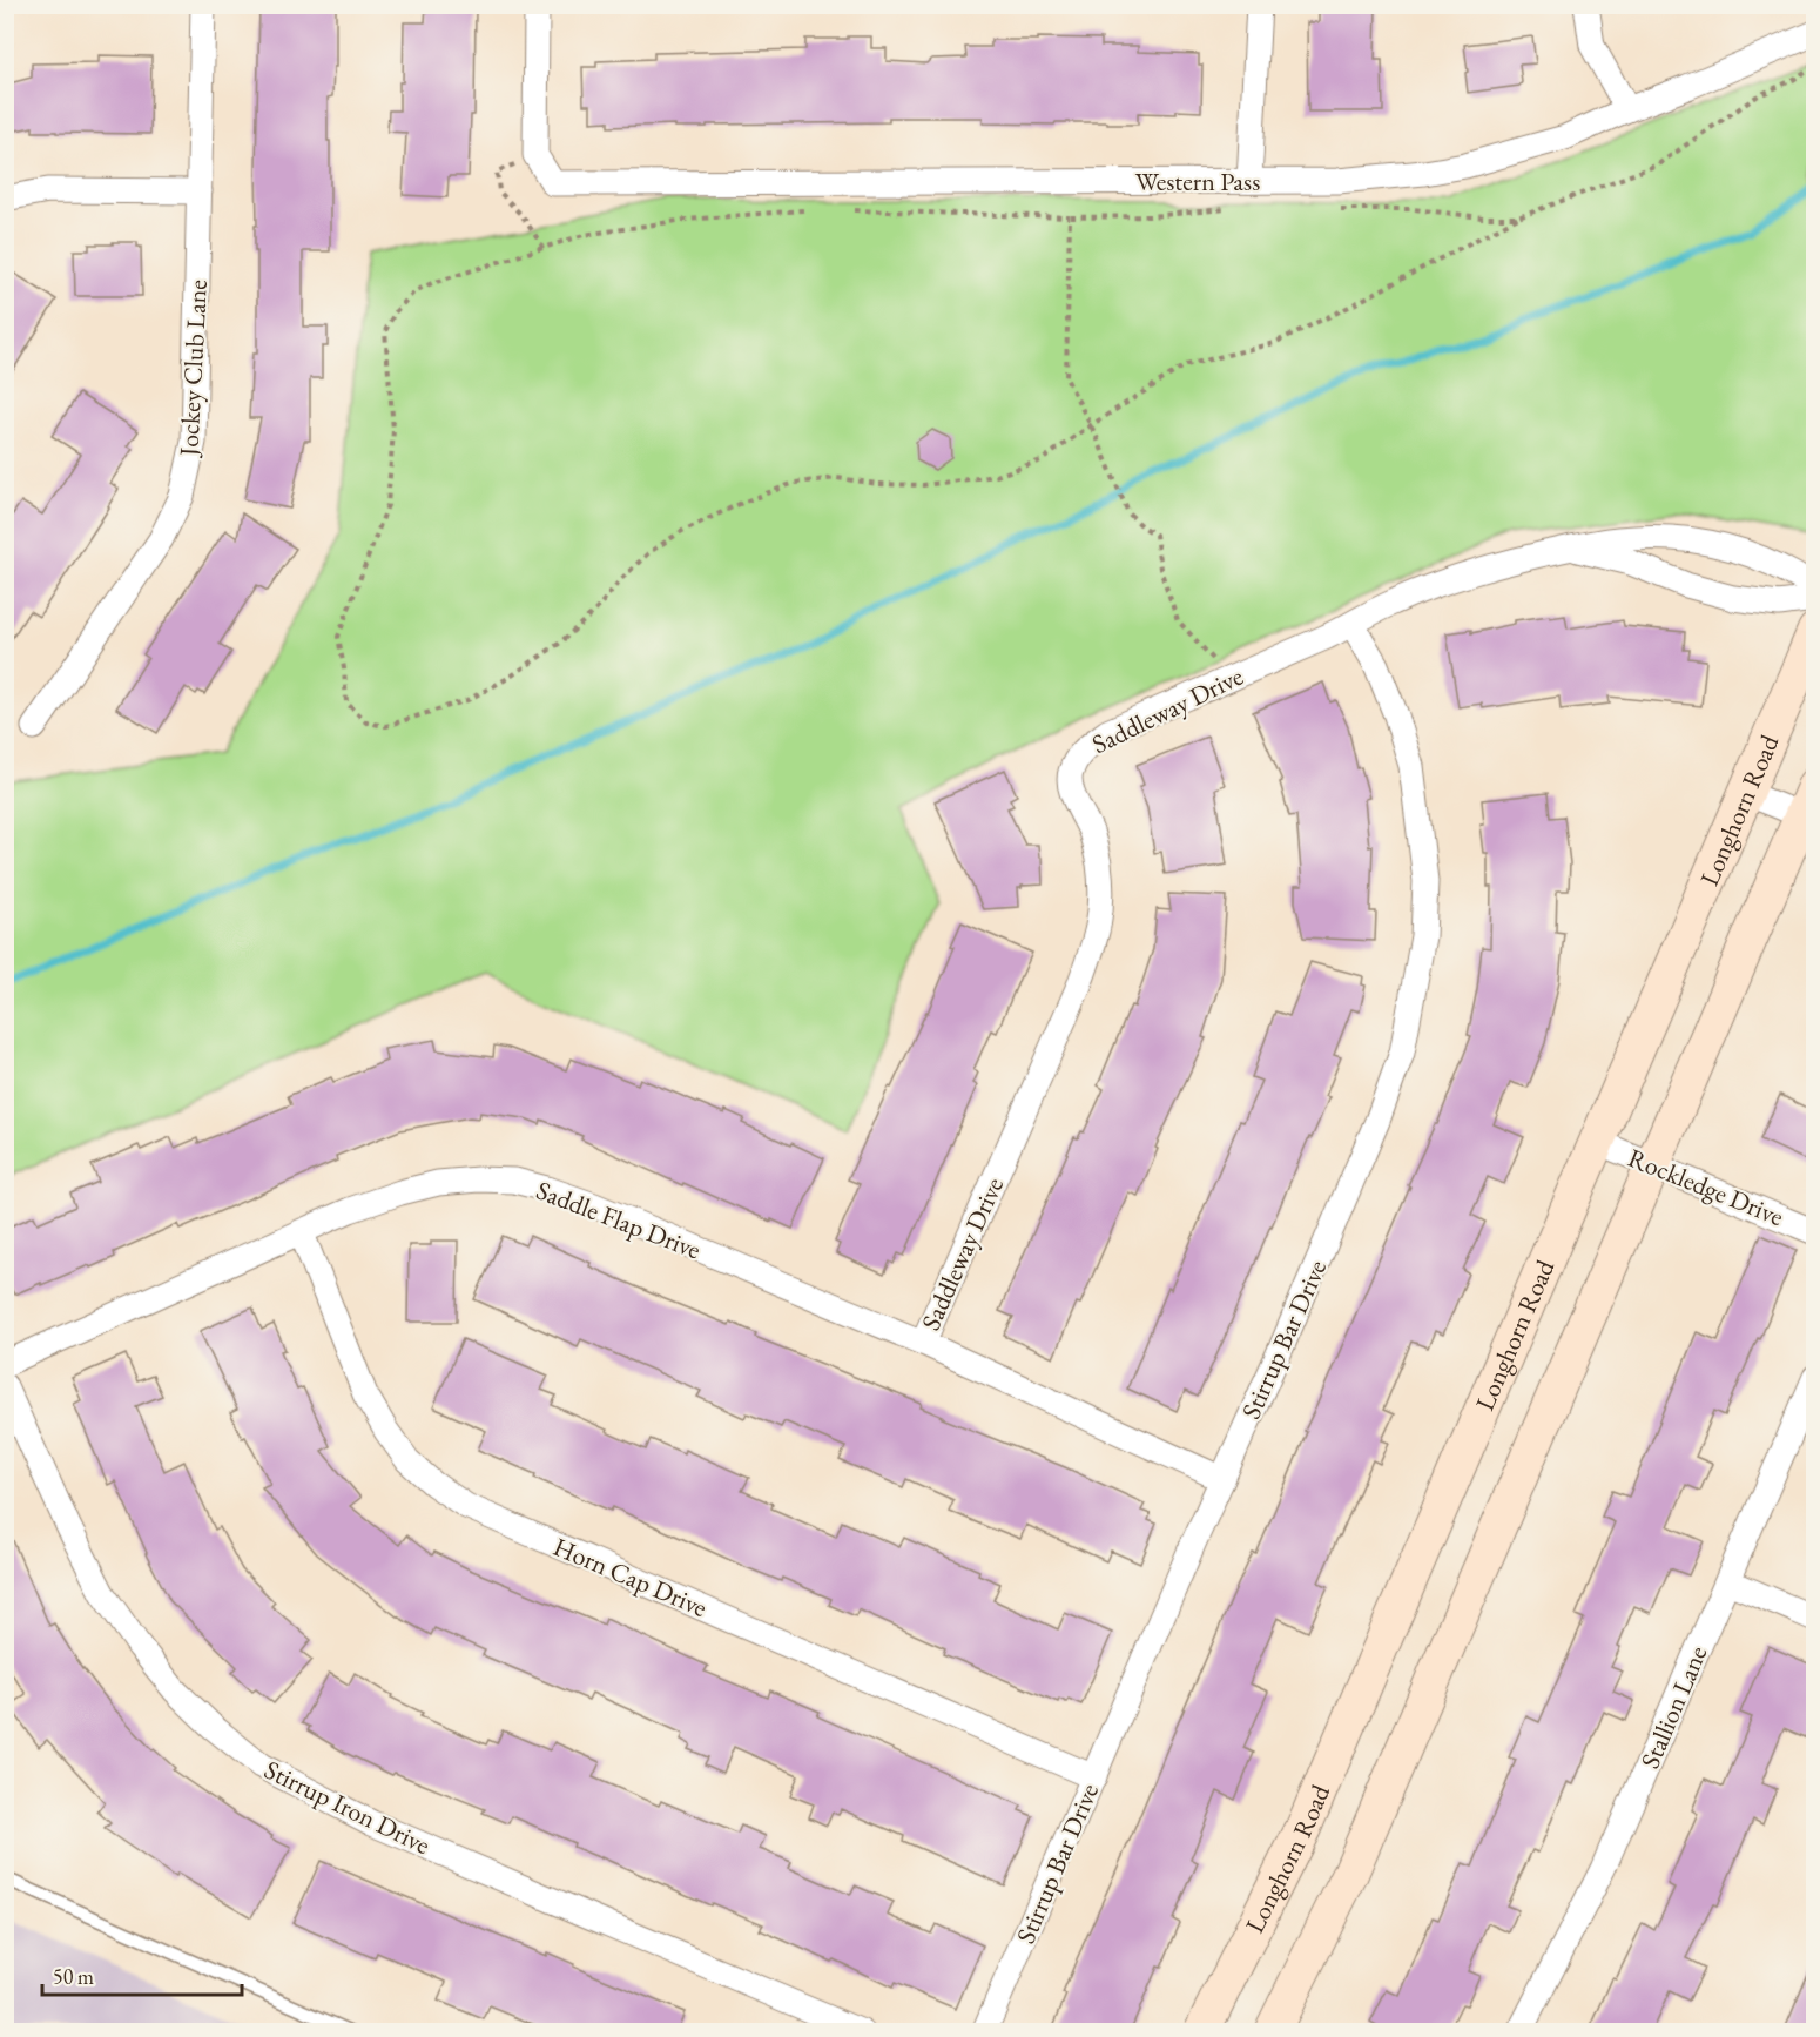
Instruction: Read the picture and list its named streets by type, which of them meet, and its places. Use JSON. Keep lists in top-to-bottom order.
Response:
{
  "streets": {
    "main road": ["Longhorn Road"],
    "street": [
      "Western Pass",
      "Jockey Club Lane",
      "Saddleway Drive",
      "Rockledge Drive",
      "Saddle Flap Drive",
      "Stirrup Bar Drive",
      "Horn Cap Drive",
      "Stallion Lane",
      "Stirrup Iron Drive"
    ]
  },
  "crossings": [
    ["Saddleway Drive", "Saddle Flap Drive"],
    ["Saddleway Drive", "Stirrup Bar Drive"],
    ["Longhorn Road", "Rockledge Drive"],
    ["Saddle Flap Drive", "Stirrup Bar Drive"],
    ["Saddle Flap Drive", "Horn Cap Drive"],
    ["Stirrup Bar Drive", "Horn Cap Drive"]
  ],
  "scale_bar": "50 m"
}
